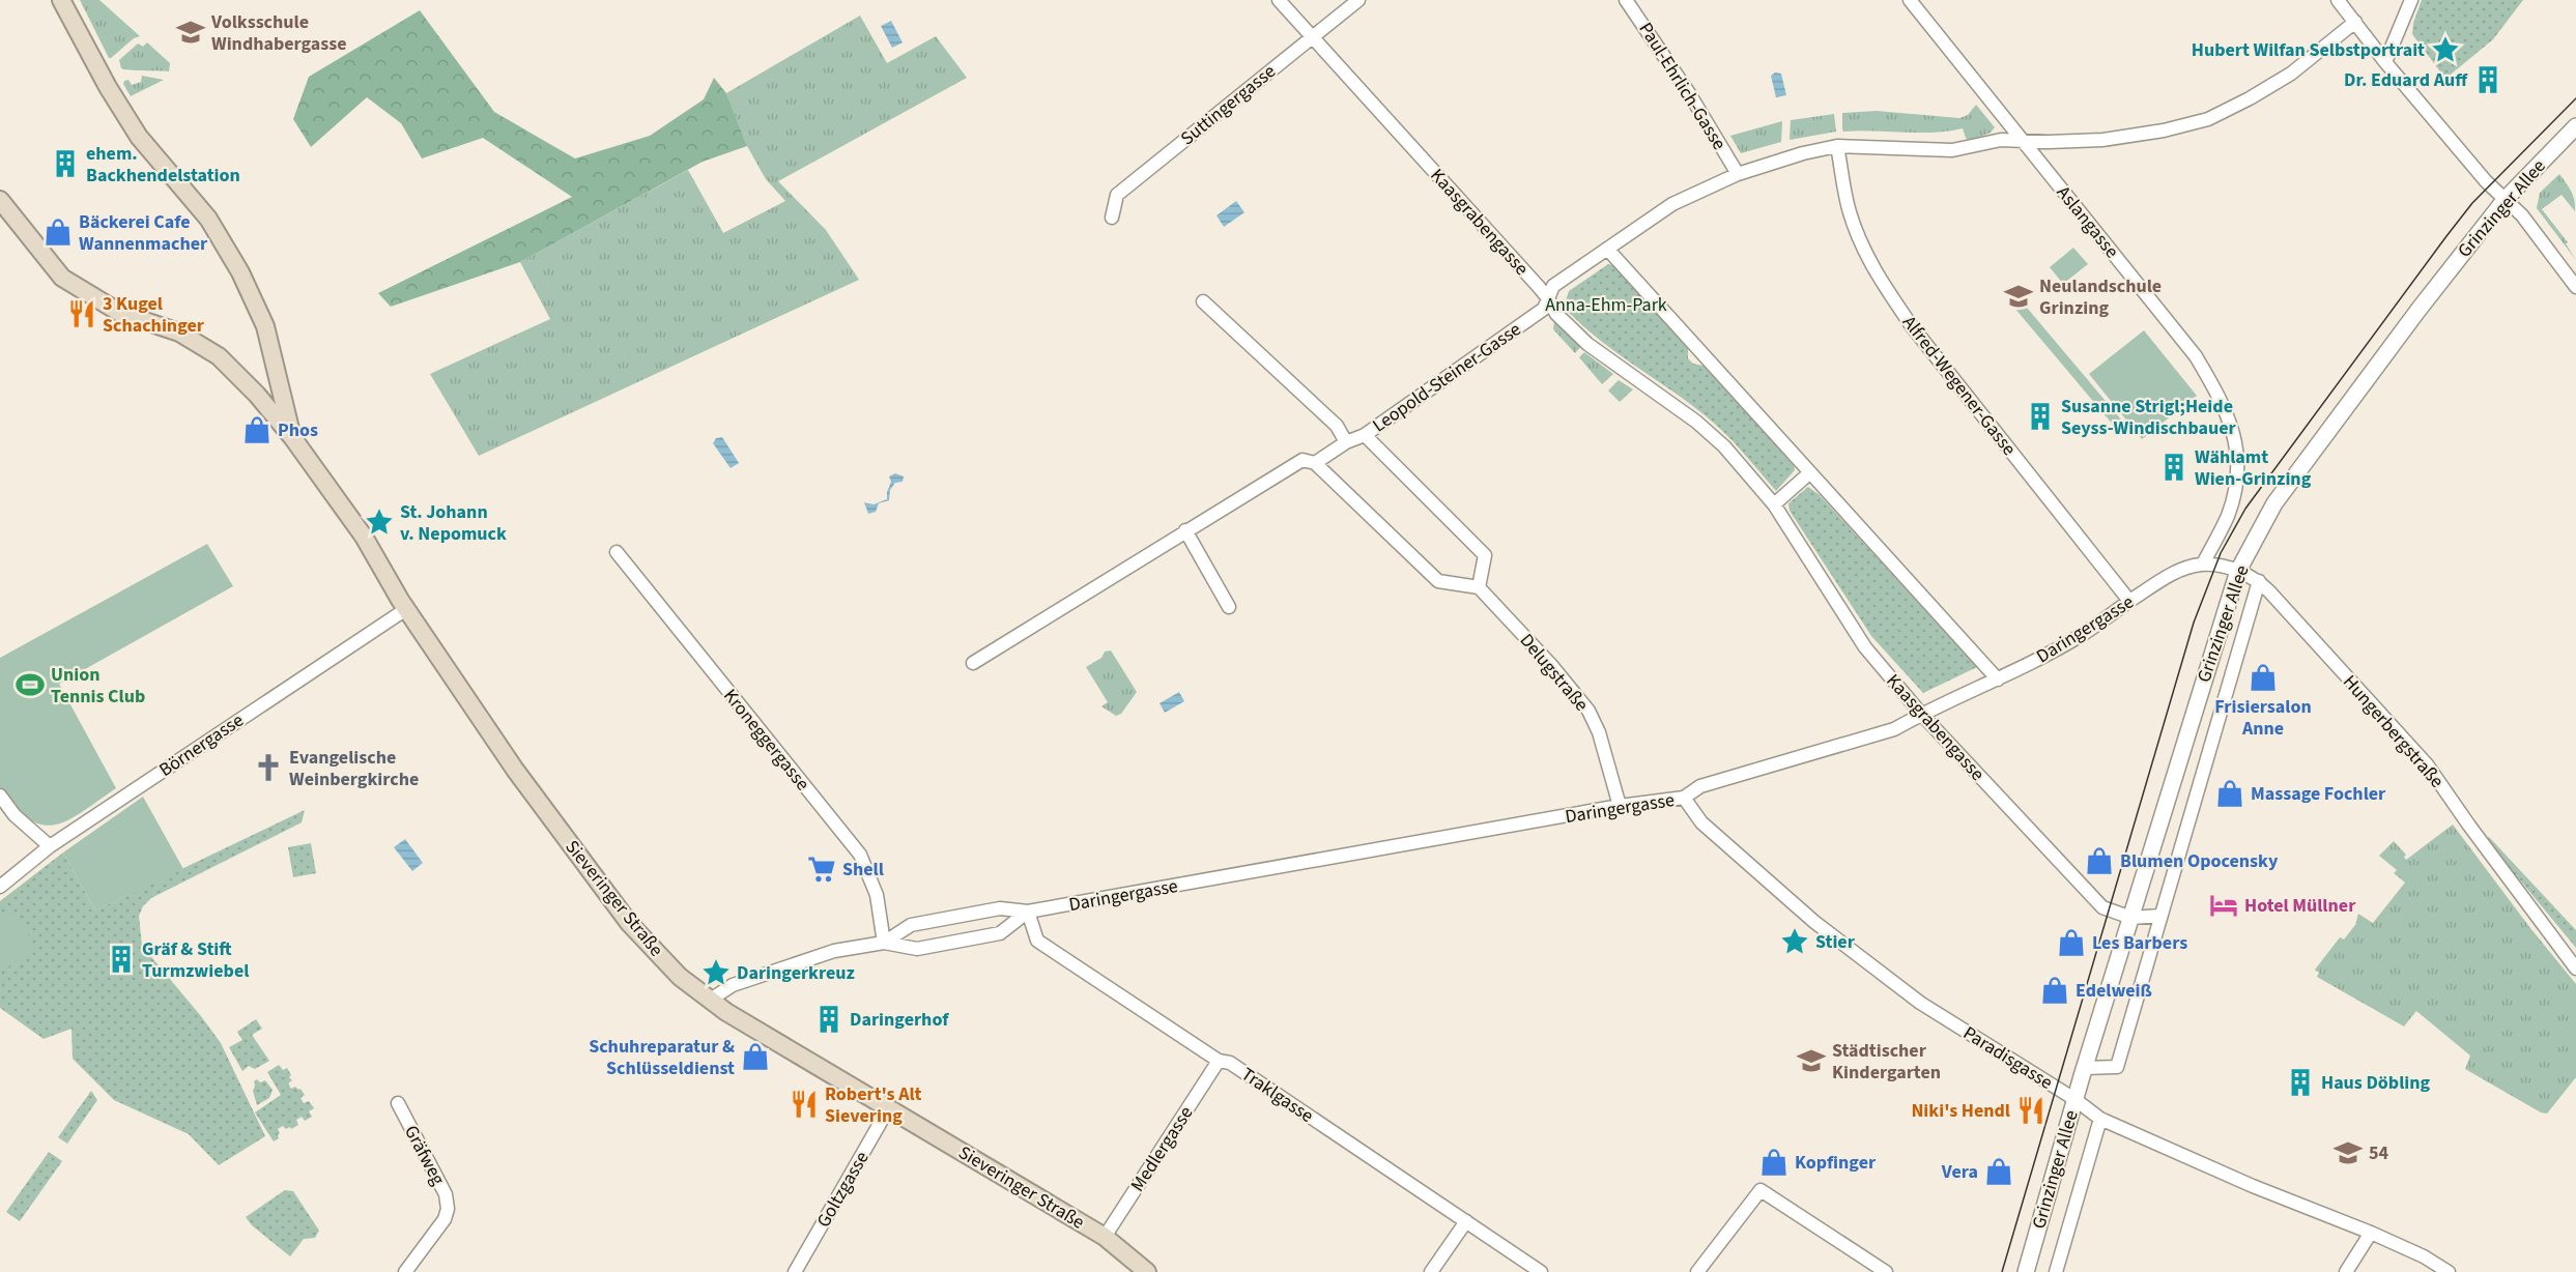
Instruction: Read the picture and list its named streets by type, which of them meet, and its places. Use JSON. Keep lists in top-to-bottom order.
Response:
{
  "streets": {
    "main road": ["Sieveringer Straße"],
    "street": [
      "Paul-Ehrlich-Gasse",
      "Suttingergasse",
      "Grinzinger Allee",
      "Kaasgrabengasse",
      "Aslangasse",
      "Leopold-Steiner-Gasse",
      "Alfred-Wegener-Gasse",
      "Daringergasse",
      "Delugstraße",
      "Hungerbergstraße",
      "Kroneggergasse",
      "Börnergasse",
      "Paradisgasse",
      "Traklgasse",
      "Medlergasse",
      "Gräfweg",
      "Goltzgasse"
    ]
  },
  "crossings": [
    ["Paul-Ehrlich-Gasse", "Leopold-Steiner-Gasse"],
    ["Suttingergasse", "Kaasgrabengasse"],
    ["Grinzinger Allee", "Kaasgrabengasse"],
    ["Grinzinger Allee", "Hungerbergstraße"],
    ["Grinzinger Allee", "Paradisgasse"],
    ["Kaasgrabengasse", "Leopold-Steiner-Gasse"],
    ["Kaasgrabengasse", "Daringergasse"],
    ["Aslangasse", "Leopold-Steiner-Gasse"],
    ["Aslangasse", "Daringergasse"],
    ["Leopold-Steiner-Gasse", "Alfred-Wegener-Gasse"],
    ["Alfred-Wegener-Gasse", "Daringergasse"],
    ["Daringergasse", "Delugstraße"],
    ["Daringergasse", "Kroneggergasse"],
    ["Daringergasse", "Sieveringer Straße"],
    ["Daringergasse", "Paradisgasse"],
    ["Daringergasse", "Traklgasse"],
    ["Börnergasse", "Sieveringer Straße"],
    ["Sieveringer Straße", "Medlergasse"],
    ["Sieveringer Straße", "Goltzgasse"],
    ["Traklgasse", "Medlergasse"]
  ],
  "parks": ["Anna-Ehm-Park"],
  "places": {
    "school or university": [
      "Volksschule Windhabergasse",
      "Neulandschule Grinzing",
      "Städtischer Kindergarten",
      "54"
    ],
    "place": [
      "Hubert Wilfan Selbstportrait",
      "St. Johann v. Nepomuck",
      "Stier",
      "Daringerkreuz"
    ],
    "building": [
      "Dr. Eduard Auff",
      "ehem. Backhendelstation",
      "Susanne Strigl;Heide Seyss-Windischbauer",
      "Wählamt Wien-Grinzing",
      "Gräf & Stift Turmzwiebel",
      "Daringerhof",
      "Haus Döbling"
    ],
    "shop": [
      "Bäckerei Cafe Wannenmacher",
      "Phos",
      "Frisiersalon Anne",
      "Massage Fochler",
      "Blumen Opocensky",
      "Les Barbers",
      "Edelweiß",
      "Schuhreparatur & Schlüsseldienst",
      "Kopfinger",
      "Vera"
    ],
    "restaurant": ["3 Kugel Schachinger", "Robert's Alt Sievering", "Niki's Hendl"],
    "sports": ["Union Tennis Club"],
    "church": ["Evangelische Weinbergkirche"],
    "supermarket": ["Shell"],
    "hotel": ["Hotel Müllner"]
  }
}
